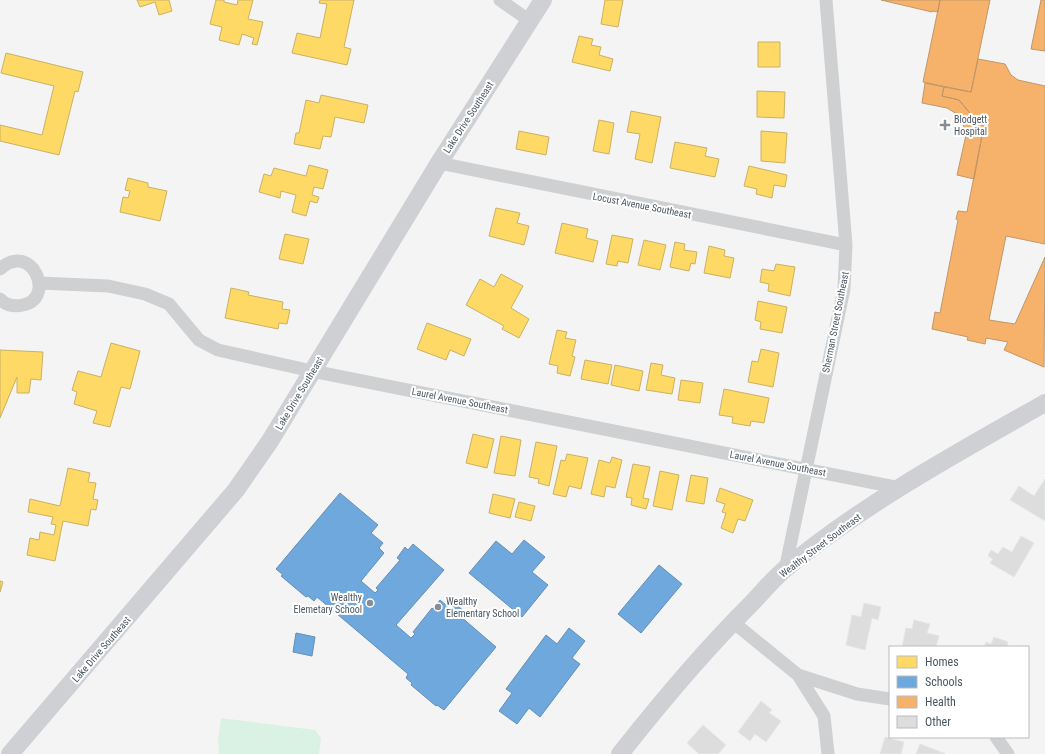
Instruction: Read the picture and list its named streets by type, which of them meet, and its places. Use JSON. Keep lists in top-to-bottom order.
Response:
{
  "streets": {
    "main road": ["Lake Drive Southeast", "Wealthy Street Southeast"],
    "street": ["Locust Avenue Southeast", "Sherman Street Southeast", "Laurel Avenue Southeast"]
  },
  "crossings": [
    ["Lake Drive Southeast", "Locust Avenue Southeast"],
    ["Lake Drive Southeast", "Laurel Avenue Southeast"],
    ["Locust Avenue Southeast", "Sherman Street Southeast"],
    ["Sherman Street Southeast", "Laurel Avenue Southeast"],
    ["Sherman Street Southeast", "Wealthy Street Southeast"],
    ["Laurel Avenue Southeast", "Wealthy Street Southeast"]
  ],
  "places": {
    "health": ["Blodgett Hospital"],
    "other": ["Wealthy Elemetary School", "Wealthy Elementary School"]
  },
  "legend": [
    "Homes",
    "Schools",
    "Health",
    "Other"
  ]
}
